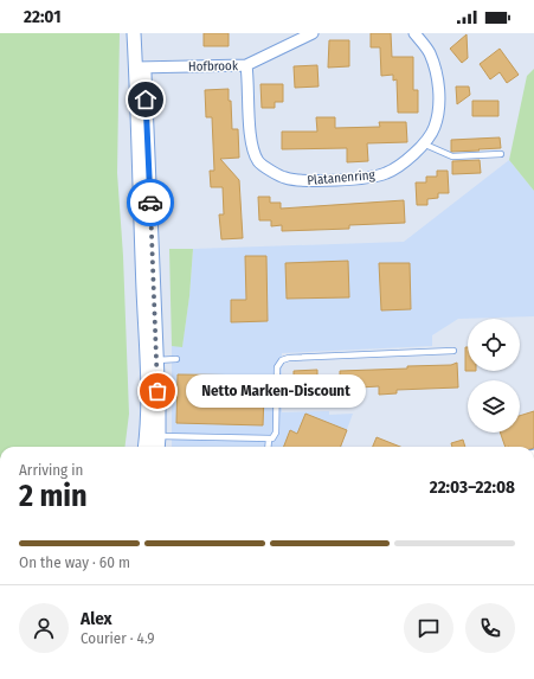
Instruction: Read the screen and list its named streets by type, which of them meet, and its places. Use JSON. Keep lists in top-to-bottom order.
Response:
{
  "streets": {
    "street": ["Hofbrook", "Platanenring"]
  },
  "crossings": [
    ["Hofbrook", "Platanenring"]
  ],
  "places": ["Netto Marken-Discount"],
  "page": {
    "status": "22:01",
    "bubble": "Netto Marken-Discount",
    "heading": ["2 min", "Arriving in", "22:03–22:08"],
    "panel": ["Alex", "Courier · 4.9"],
    "bar": "On the way · 60 m"
  }
}
